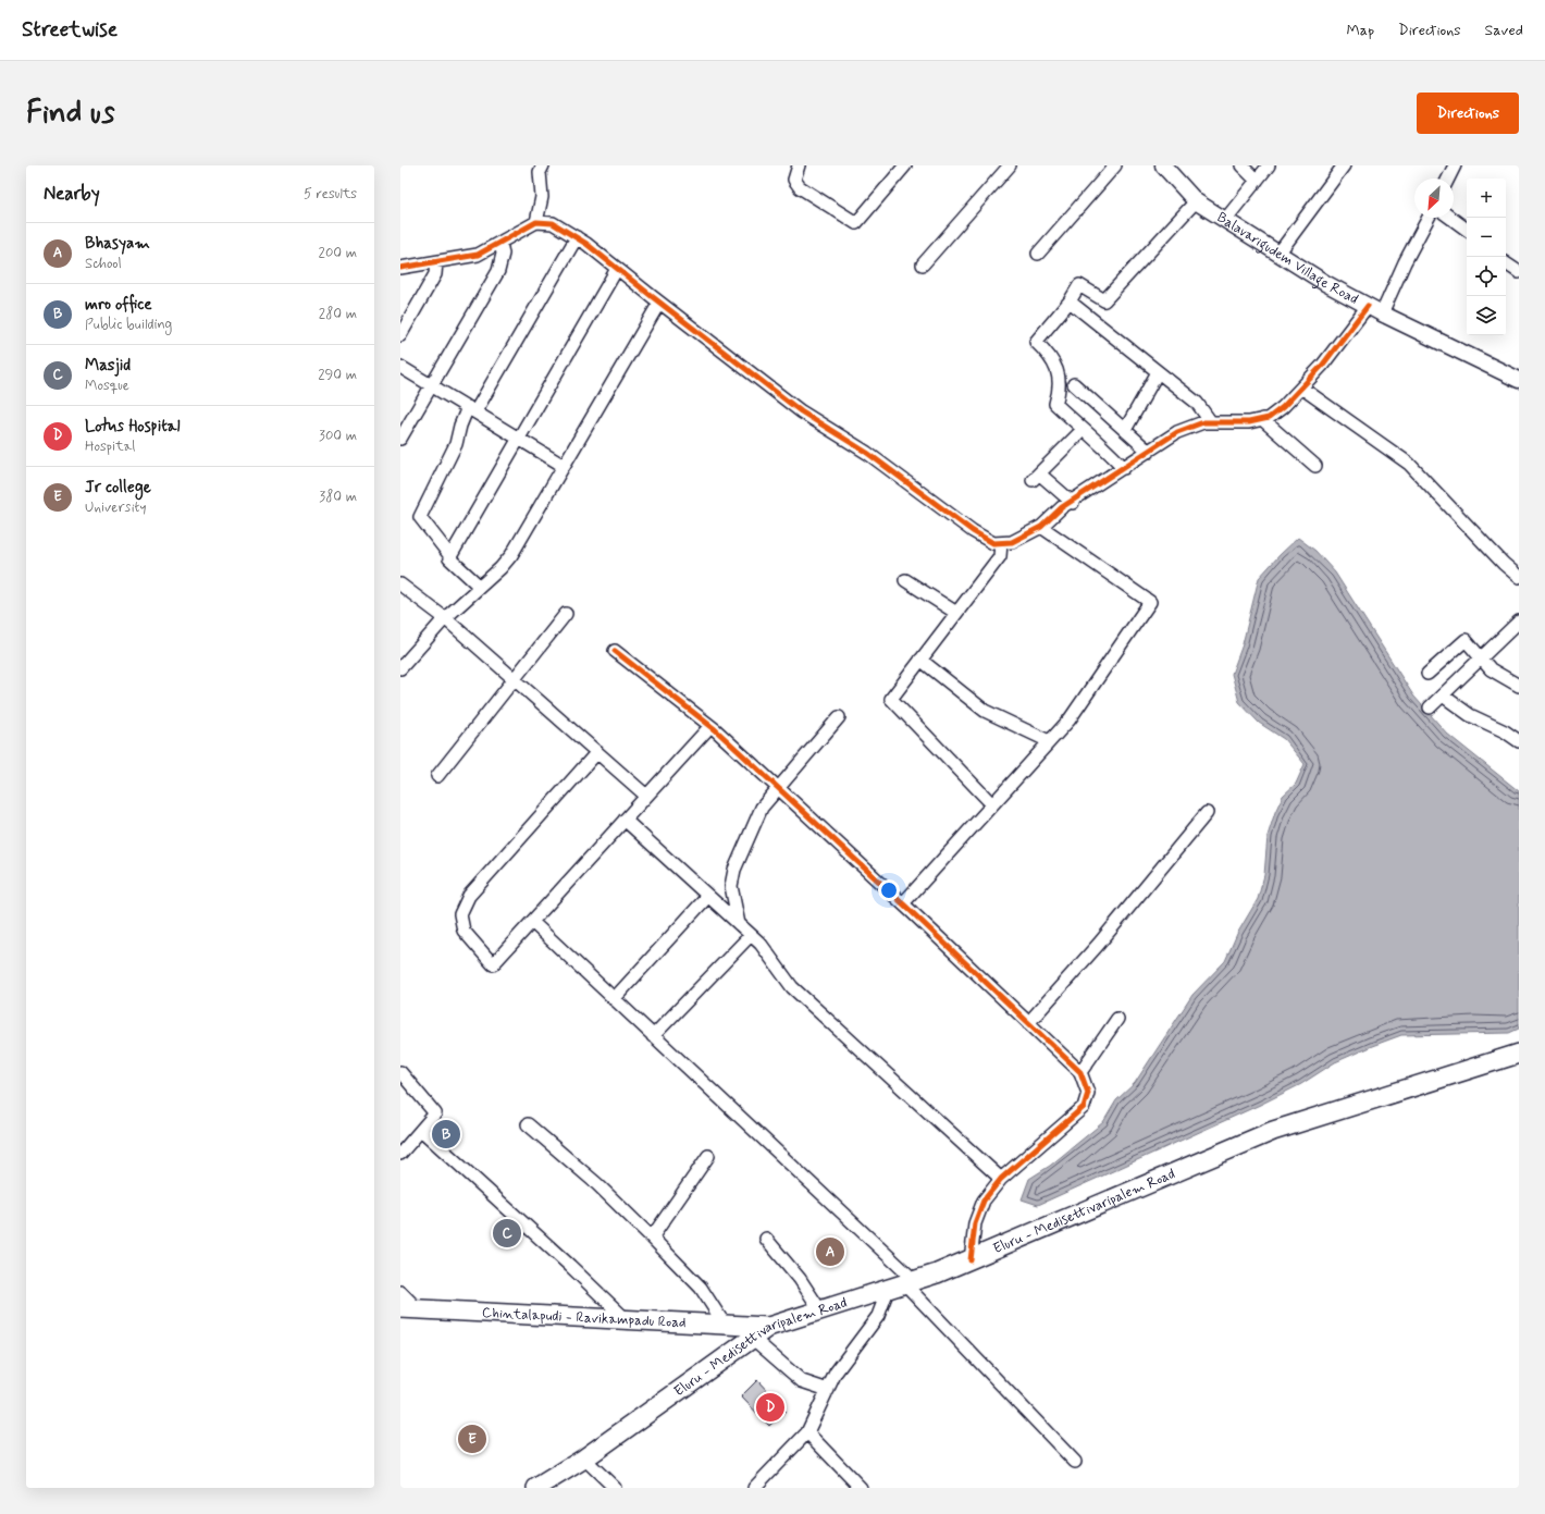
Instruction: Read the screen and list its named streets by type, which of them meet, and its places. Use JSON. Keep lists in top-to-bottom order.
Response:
{
  "streets": {
    "main road": ["Eluru - Medisettivaripalem Road", "Chintalapudi - Ravikampadu Road"],
    "street": ["Balavarigudem Village Road"]
  },
  "crossings": [
    ["Eluru - Medisettivaripalem Road", "Chintalapudi - Ravikampadu Road"]
  ],
  "north": "bottom left",
  "page": {
    "header": "Streetwise",
    "nav": ["Map", "Directions", "Saved"],
    "buttons": "Directions",
    "title": "Find us",
    "heading": ["Nearby", "5 results"],
    "map_buttons": ["+", "−"],
    "list": [
      {
        "mark": "A",
        "name": "Bhasyam",
        "note": "School",
        "value": "200 m"
      },
      {
        "mark": "B",
        "name": "mro office",
        "note": "Public building",
        "value": "280 m"
      },
      {
        "mark": "C",
        "name": "Masjid",
        "note": "Mosque",
        "value": "290 m"
      },
      {
        "mark": "D",
        "name": "Lotus Hospital",
        "note": "Hospital",
        "value": "300 m"
      },
      {
        "mark": "E",
        "name": "Jr college",
        "note": "University",
        "value": "380 m"
      }
    ],
    "pins": [
      "B",
      "C",
      "A",
      "D",
      "E"
    ]
  }
}
